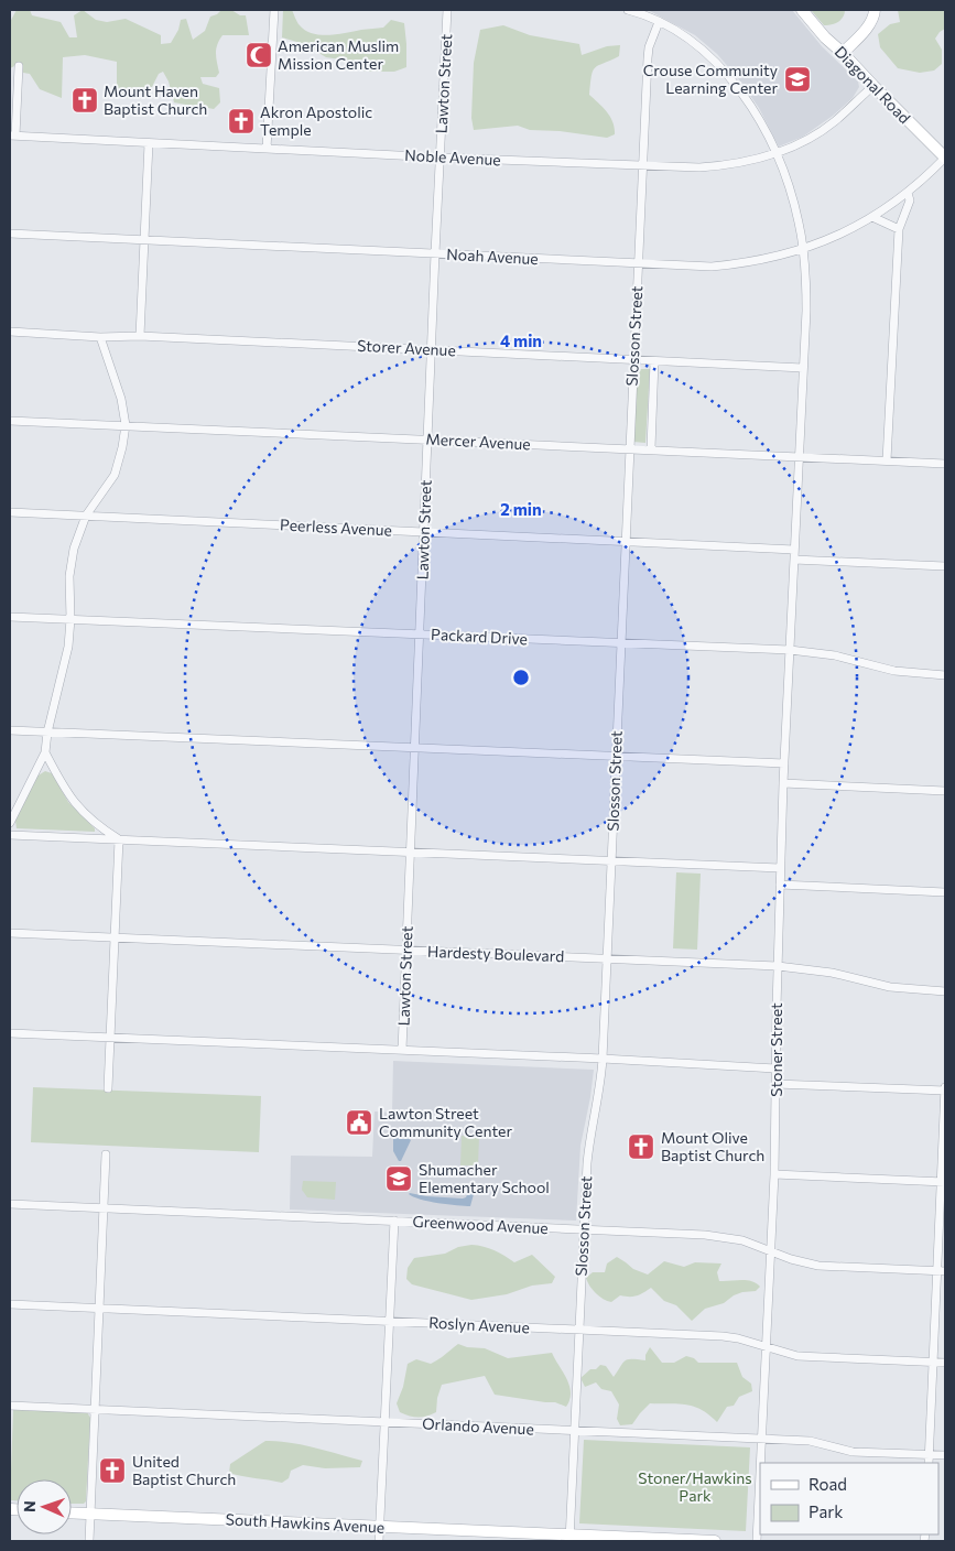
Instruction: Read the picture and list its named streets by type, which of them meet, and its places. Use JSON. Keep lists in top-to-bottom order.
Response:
{
  "streets": {
    "street": [
      "Lawton Street",
      "Diagonal Road",
      "Noble Avenue",
      "Noah Avenue",
      "Slosson Street",
      "Storer Avenue",
      "Mercer Avenue",
      "Peerless Avenue",
      "Packard Drive",
      "Hardesty Boulevard",
      "Stoner Street",
      "Greenwood Avenue",
      "Roslyn Avenue",
      "Orlando Avenue",
      "South Hawkins Avenue"
    ]
  },
  "crossings": [
    ["Lawton Street", "Noble Avenue"],
    ["Lawton Street", "Noah Avenue"],
    ["Lawton Street", "Storer Avenue"],
    ["Lawton Street", "Mercer Avenue"],
    ["Lawton Street", "Peerless Avenue"],
    ["Lawton Street", "Packard Drive"],
    ["Lawton Street", "Hardesty Boulevard"],
    ["Diagonal Road", "Noble Avenue"],
    ["Diagonal Road", "Noah Avenue"],
    ["Noble Avenue", "Slosson Street"],
    ["Noah Avenue", "Slosson Street"],
    ["Slosson Street", "Storer Avenue"],
    ["Slosson Street", "Mercer Avenue"],
    ["Slosson Street", "Peerless Avenue"],
    ["Slosson Street", "Packard Drive"],
    ["Slosson Street", "Hardesty Boulevard"],
    ["Slosson Street", "Greenwood Avenue"],
    ["Slosson Street", "Roslyn Avenue"],
    ["Slosson Street", "Orlando Avenue"],
    ["Slosson Street", "South Hawkins Avenue"],
    ["Peerless Avenue", "Stoner Street"],
    ["Packard Drive", "Stoner Street"],
    ["Hardesty Boulevard", "Stoner Street"],
    ["Stoner Street", "Greenwood Avenue"],
    ["Stoner Street", "Roslyn Avenue"],
    ["Stoner Street", "Orlando Avenue"]
  ],
  "parks": ["Stoner/Hawkins Park"],
  "places": {
    "mosque": ["American Muslim Mission Center"],
    "school or university": ["Crouse Community Learning Center", "Shumacher Elementary School"],
    "church": [
      "Mount Haven Baptist Church",
      "Akron Apostolic Temple",
      "Mount Olive Baptist Church",
      "United Baptist Church"
    ],
    "public building": ["Lawton Street Community Center"]
  },
  "legend": ["Road", "Park"],
  "north": "left",
  "rings": ["4 min", "2 min"]
}
